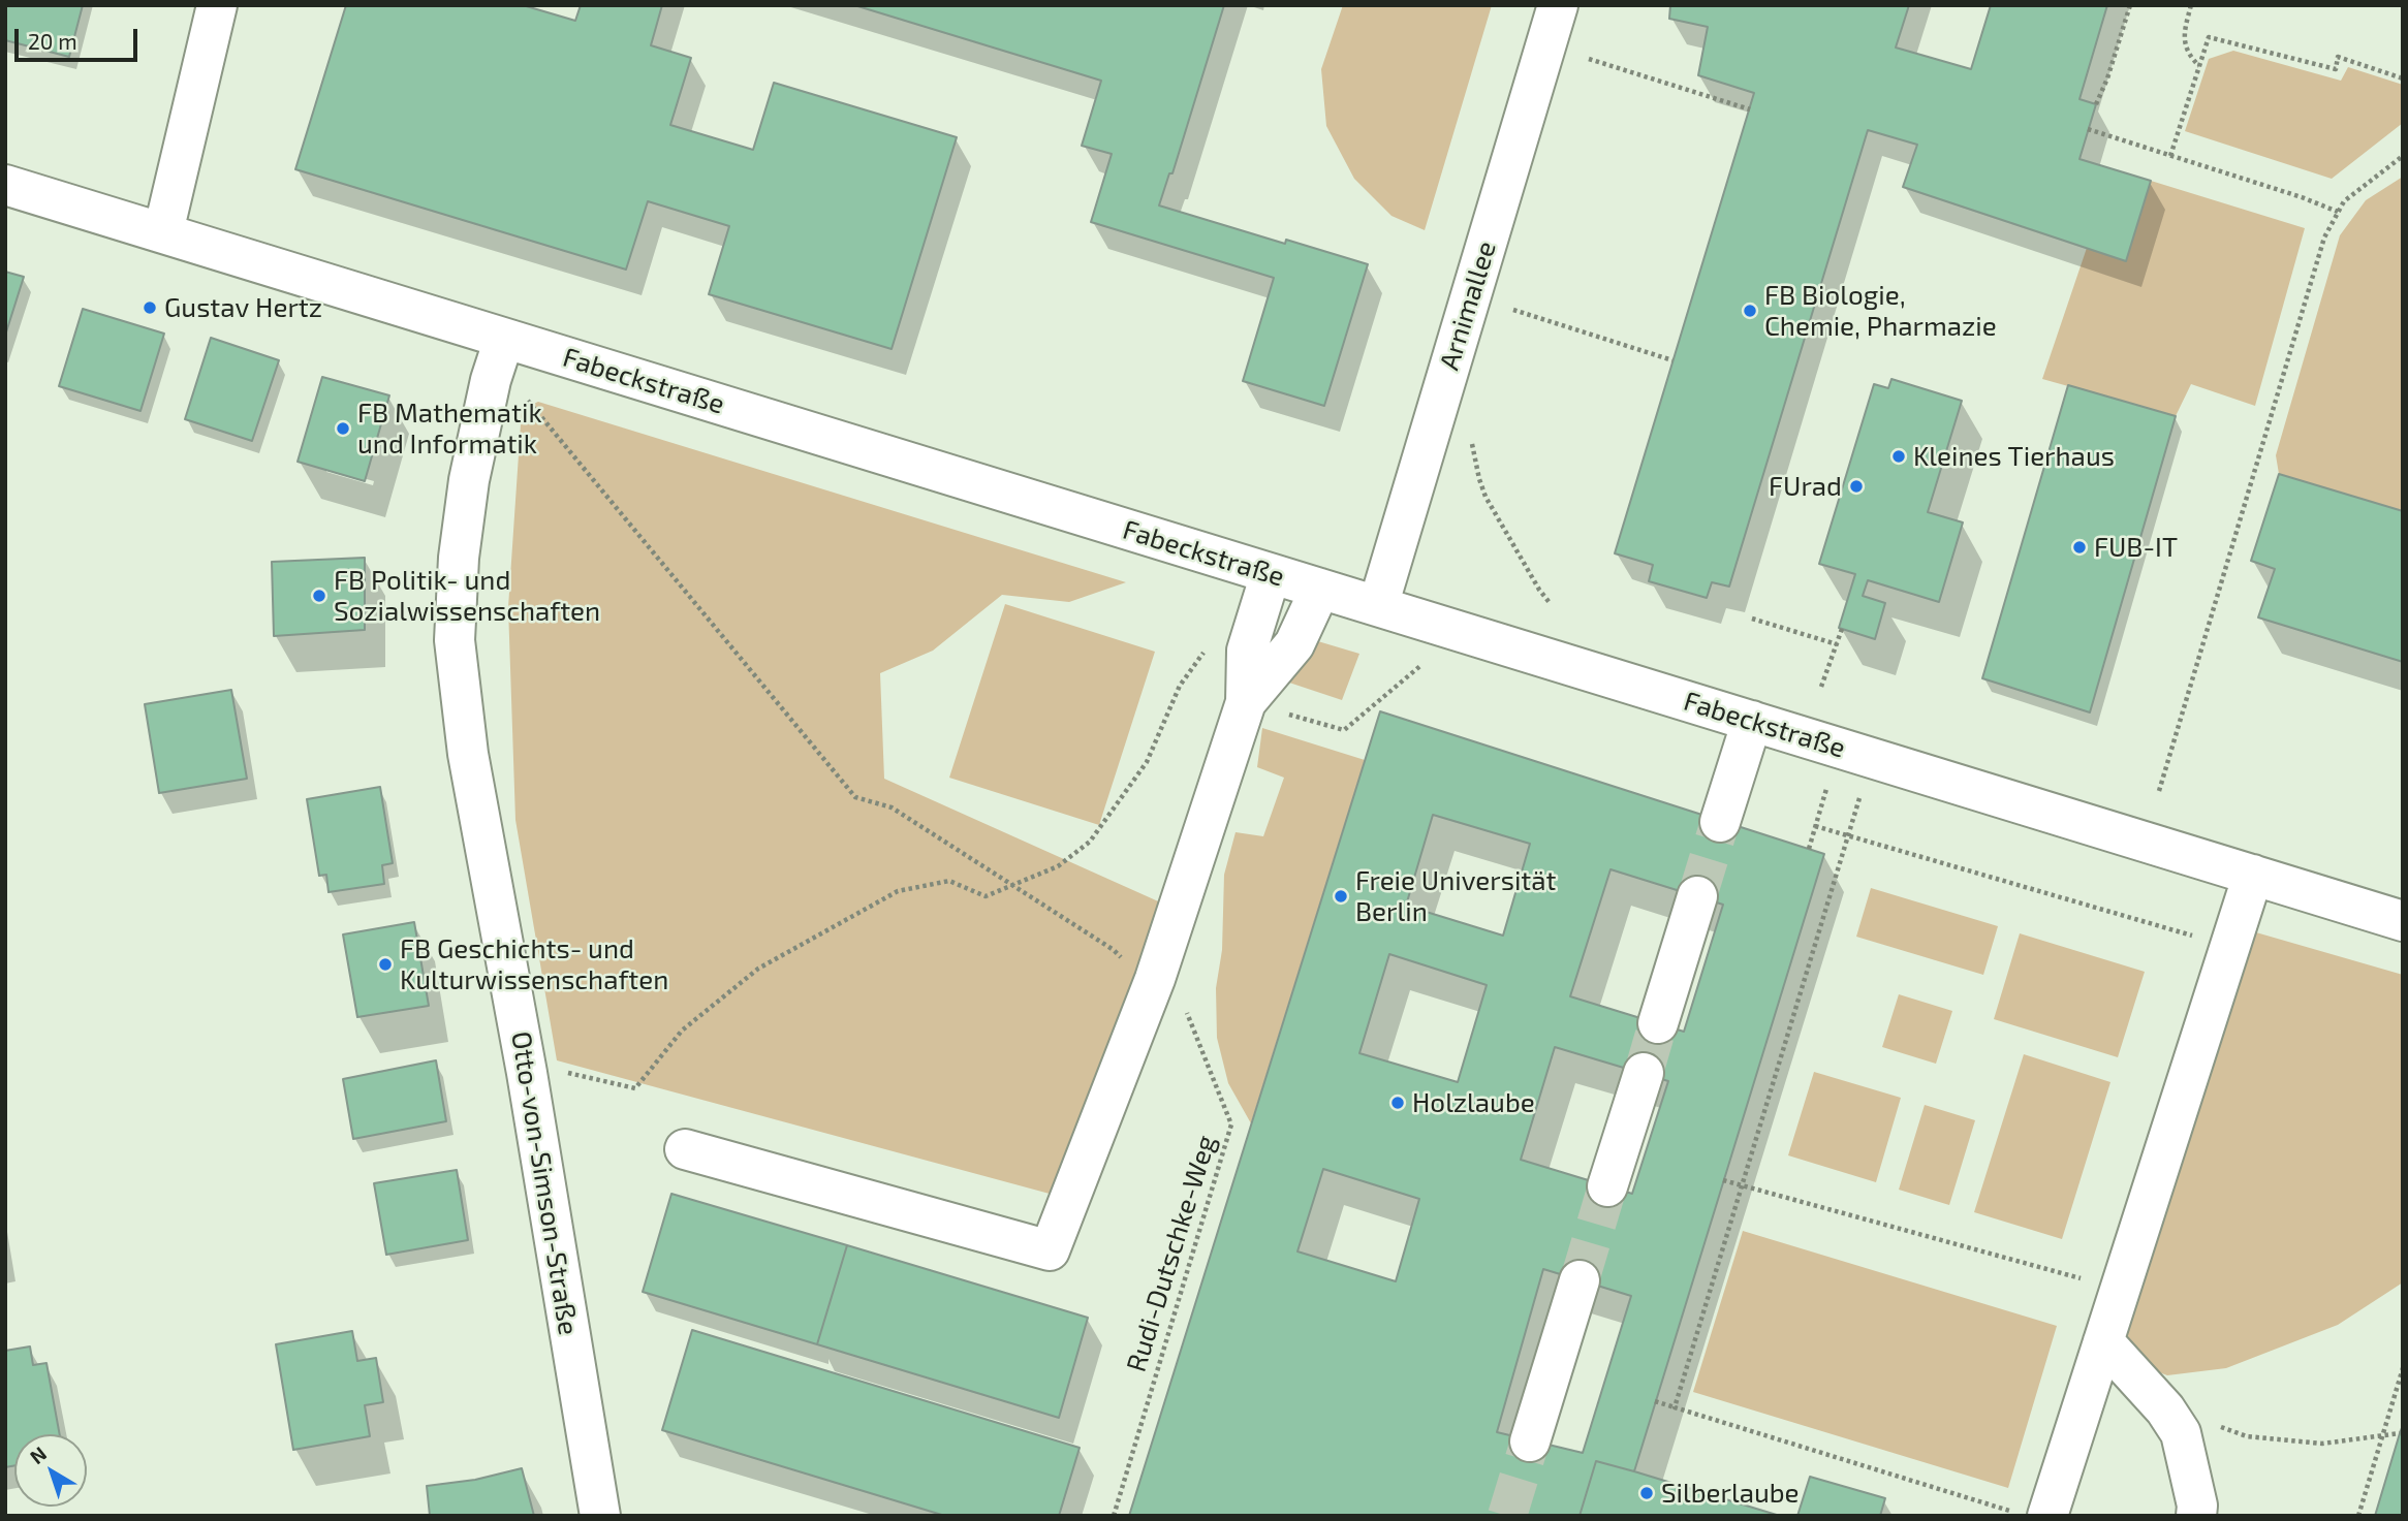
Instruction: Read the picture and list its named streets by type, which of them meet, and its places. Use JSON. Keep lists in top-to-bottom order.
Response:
{
  "streets": {
    "street": ["Arnimallee", "Fabeckstraße", "Otto-von-Simson-Straße"],
    "path": ["Rudi-Dutschke-Weg"]
  },
  "crossings": [
    ["Arnimallee", "Fabeckstraße"],
    ["Fabeckstraße", "Otto-von-Simson-Straße"]
  ],
  "places": [
    "Gustav Hertz",
    "FB Biologie, Chemie, Pharmazie",
    "FB Mathematik und Informatik",
    "Kleines Tierhaus",
    "FUrad",
    "FUB-IT",
    "FB Politik- und Sozialwissenschaften",
    "Freie Universität Berlin",
    "FB Geschichts- und Kulturwissenschaften",
    "Holzlaube",
    "Silberlaube"
  ],
  "scale_bar": "20 m",
  "north": "top left"
}
